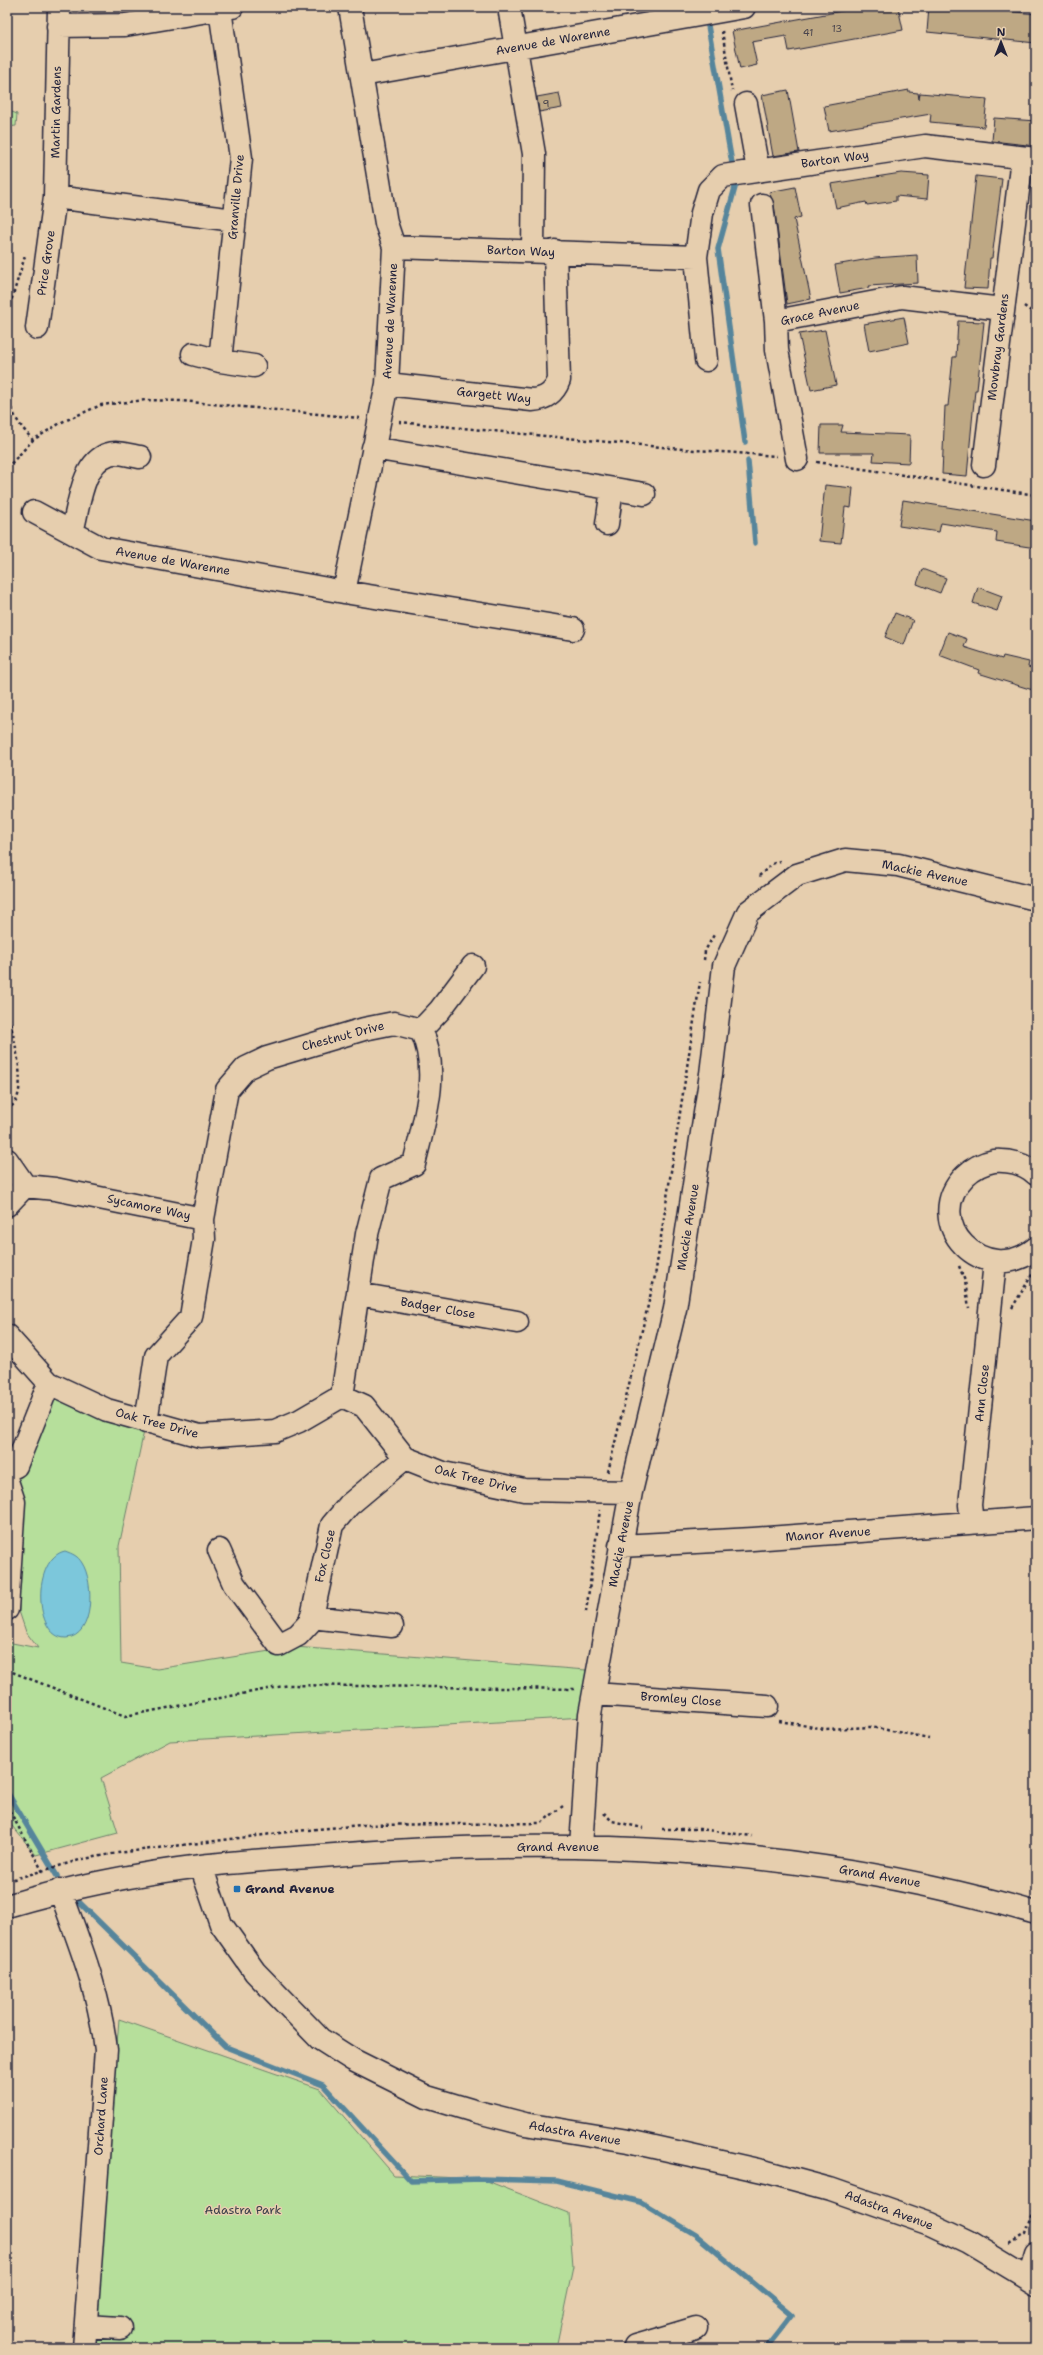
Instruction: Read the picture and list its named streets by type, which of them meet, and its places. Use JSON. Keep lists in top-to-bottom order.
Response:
{
  "streets": {
    "street": [
      "Avenue de Warenne",
      "Martin Gardens",
      "Barton Way",
      "Granville Drive",
      "Price Grove",
      "Grace Avenue",
      "Mowbray Gardens",
      "Gargett Way",
      "Mackie Avenue",
      "Chestnut Drive",
      "Sycamore Way",
      "Badger Close",
      "Ann Close",
      "Oak Tree Drive",
      "Manor Avenue",
      "Fox Close",
      "Bromley Close",
      "Grand Avenue",
      "Orchard Lane",
      "Adastra Avenue"
    ]
  },
  "crossings": [
    ["Avenue de Warenne", "Barton Way"],
    ["Avenue de Warenne", "Gargett Way"],
    ["Martin Gardens", "Granville Drive"],
    ["Martin Gardens", "Price Grove"],
    ["Barton Way", "Mowbray Gardens"],
    ["Barton Way", "Gargett Way"],
    ["Grace Avenue", "Mowbray Gardens"],
    ["Mackie Avenue", "Oak Tree Drive"],
    ["Mackie Avenue", "Manor Avenue"],
    ["Mackie Avenue", "Bromley Close"],
    ["Mackie Avenue", "Grand Avenue"],
    ["Chestnut Drive", "Sycamore Way"],
    ["Sycamore Way", "Oak Tree Drive"],
    ["Ann Close", "Manor Avenue"],
    ["Oak Tree Drive", "Fox Close"],
    ["Grand Avenue", "Orchard Lane"],
    ["Grand Avenue", "Adastra Avenue"]
  ],
  "parks": ["Adastra Park"],
  "places": {
    "transit": ["Grand Avenue"]
  },
  "house_numbers": ["13", "41", "9"],
  "north": "top"
}
